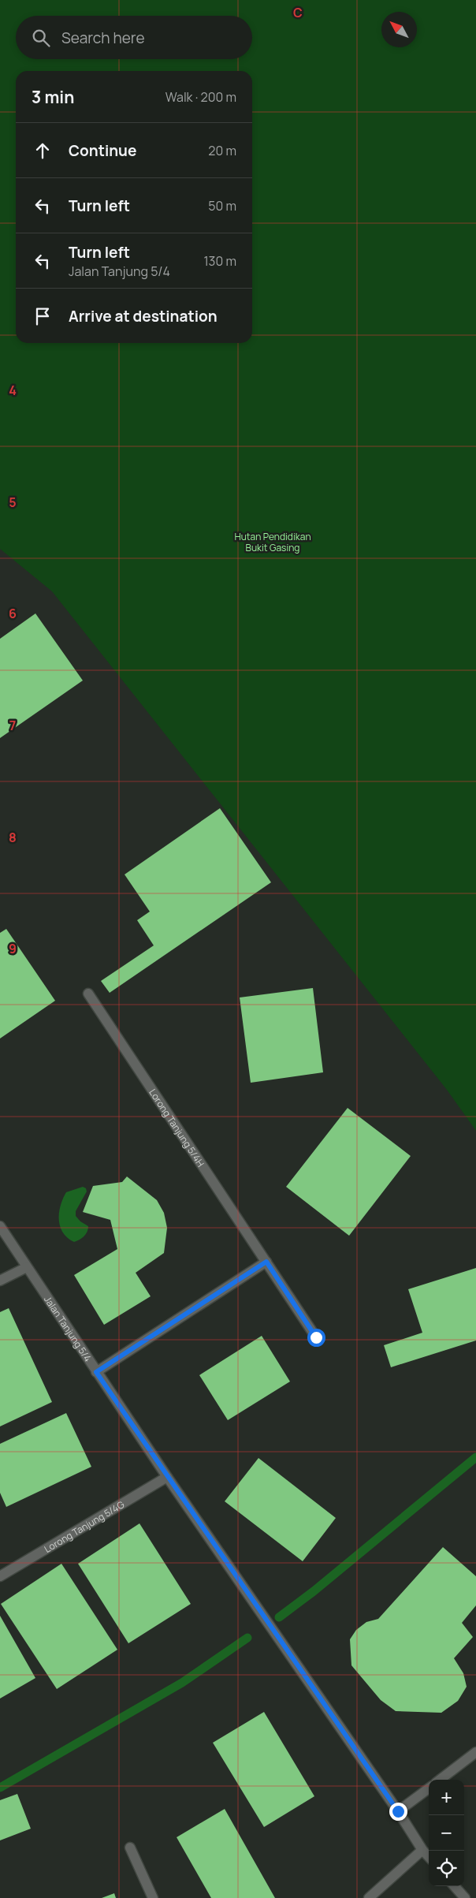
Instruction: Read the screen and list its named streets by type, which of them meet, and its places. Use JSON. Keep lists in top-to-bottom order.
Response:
{
  "streets": {
    "street": ["Lorong Tanjung 5/4H", "Jalan Tanjung 5/4", "Lorong Tanjung 5/4G"]
  },
  "crossings": [
    ["Jalan Tanjung 5/4", "Lorong Tanjung 5/4G"]
  ],
  "parks": ["Hutan Pendidikan Bukit Gasing"],
  "north": "top left",
  "page": {
    "search": "Search here",
    "heading": ["3 min", "Walk · 200 m"],
    "list": [
      ["Continue", "20 m"],
      ["Turn left", "50 m"],
      ["Turn left", "Jalan Tanjung 5/4", "130 m"],
      "Arrive at destination"
    ],
    "map_buttons": ["+", "−"]
  },
  "grid": {
    "columns": ["C"],
    "rows": [
      "4",
      "5",
      "6",
      "7",
      "8",
      "9"
    ]
  }
}
